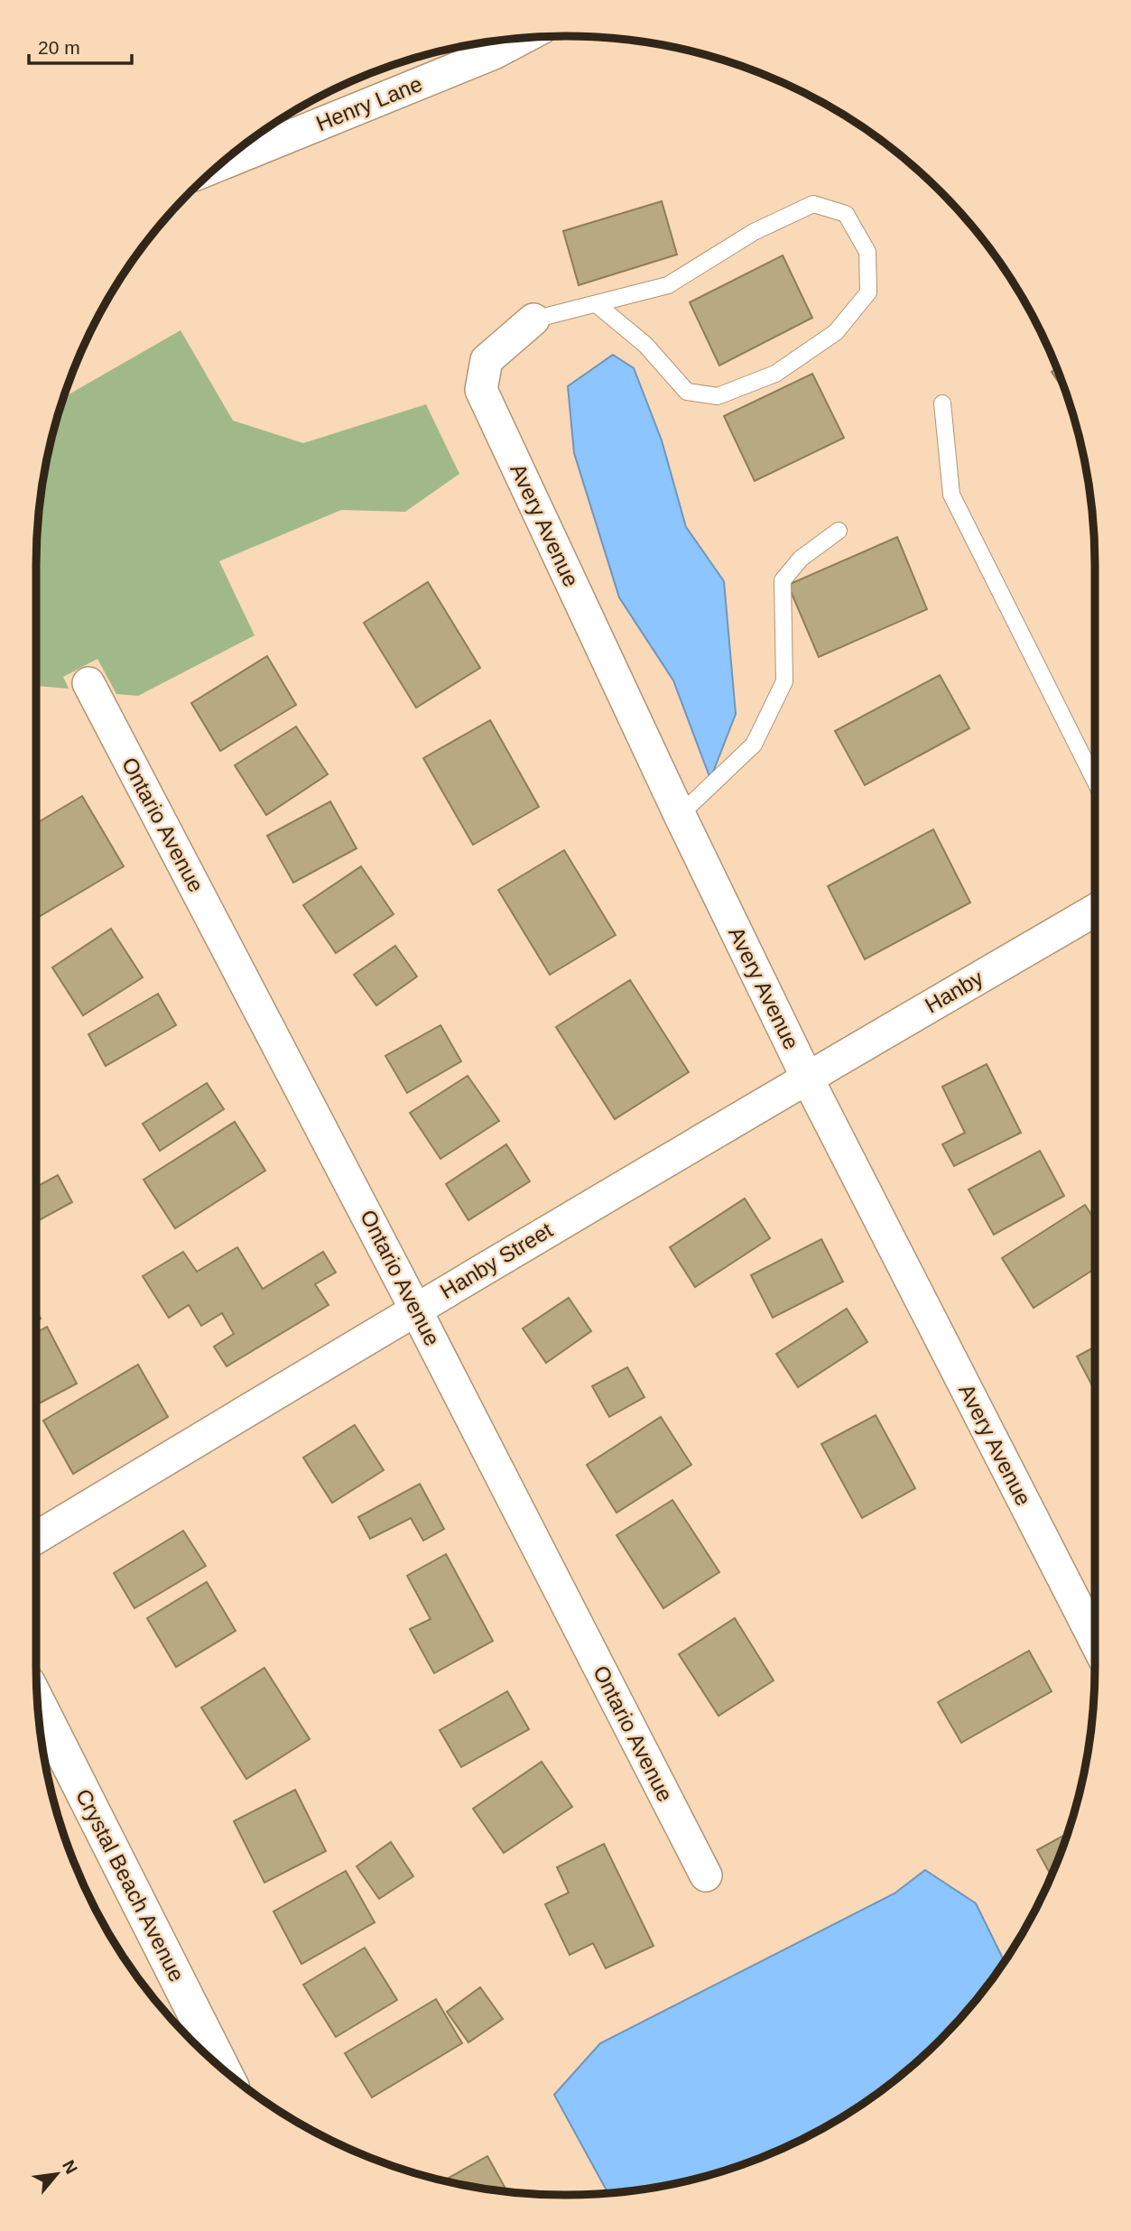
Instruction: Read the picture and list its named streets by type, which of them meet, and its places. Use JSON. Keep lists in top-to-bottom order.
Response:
{
  "streets": {
    "street": [
      "Henry Lane",
      "Avery Avenue",
      "Ontario Avenue",
      "Hanby",
      "Hanby Street",
      "Crystal Beach Avenue"
    ]
  },
  "crossings": [
    ["Avery Avenue", "Hanby"],
    ["Avery Avenue", "Hanby Street"],
    ["Ontario Avenue", "Hanby Street"],
    ["Hanby", "Hanby Street"]
  ],
  "scale_bar": "20 m",
  "north": "top right"
}
